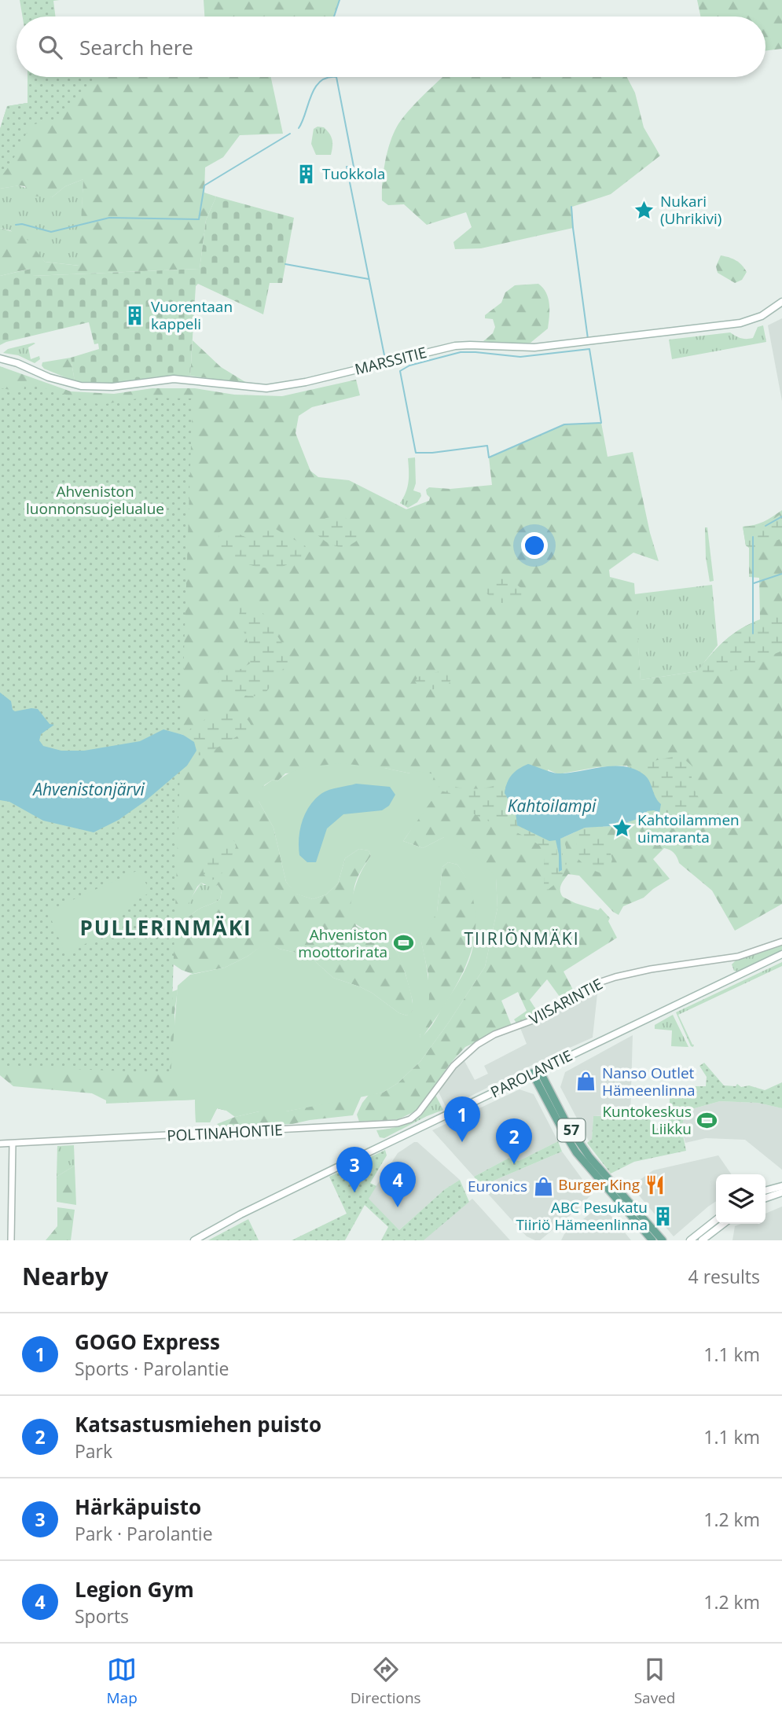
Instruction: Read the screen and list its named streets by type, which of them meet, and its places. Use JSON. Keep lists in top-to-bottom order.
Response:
{
  "streets": {
    "main road": ["MARSSITIE", "PAROLANTIE", "57"],
    "street": ["VIISARINTIE", "POLTINAHONTIE"]
  },
  "crossings": [
    ["VIISARINTIE", "POLTINAHONTIE"],
    ["PAROLANTIE", "57"]
  ],
  "districts": ["PULLERINMÄKI", "TIIRIÖNMÄKI"],
  "water": ["Ahvenistonjärvi", "Kahtoilampi"],
  "parks": ["Ahveniston luonnonsuojelualue"],
  "places": {
    "building": ["Tuokkola", "Vuorentaan kappeli", "ABC Pesukatu Tiiriö Hämeenlinna"],
    "place": ["Nukari (Uhrikivi)", "Kahtoilammen uimaranta"],
    "sports": ["Ahveniston moottorirata", "Kuntokeskus Liikku"],
    "shop": ["Nanso Outlet Hämeenlinna", "Euronics"],
    "restaurant": ["Burger King"]
  },
  "page": {
    "search": "Search here",
    "pins": [
      "1",
      "2",
      "3",
      "4"
    ],
    "heading": ["Nearby", "4 results"],
    "list": [
      {
        "mark": "1",
        "name": "GOGO Express",
        "note": "Sports · Parolantie",
        "value": "1.1 km"
      },
      {
        "mark": "2",
        "name": "Katsastusmiehen puisto",
        "note": "Park",
        "value": "1.1 km"
      },
      {
        "mark": "3",
        "name": "Härkäpuisto",
        "note": "Park · Parolantie",
        "value": "1.2 km"
      },
      {
        "mark": "4",
        "name": "Legion Gym",
        "note": "Sports",
        "value": "1.2 km"
      }
    ],
    "nav": ["Map", "Directions", "Saved"]
  }
}
